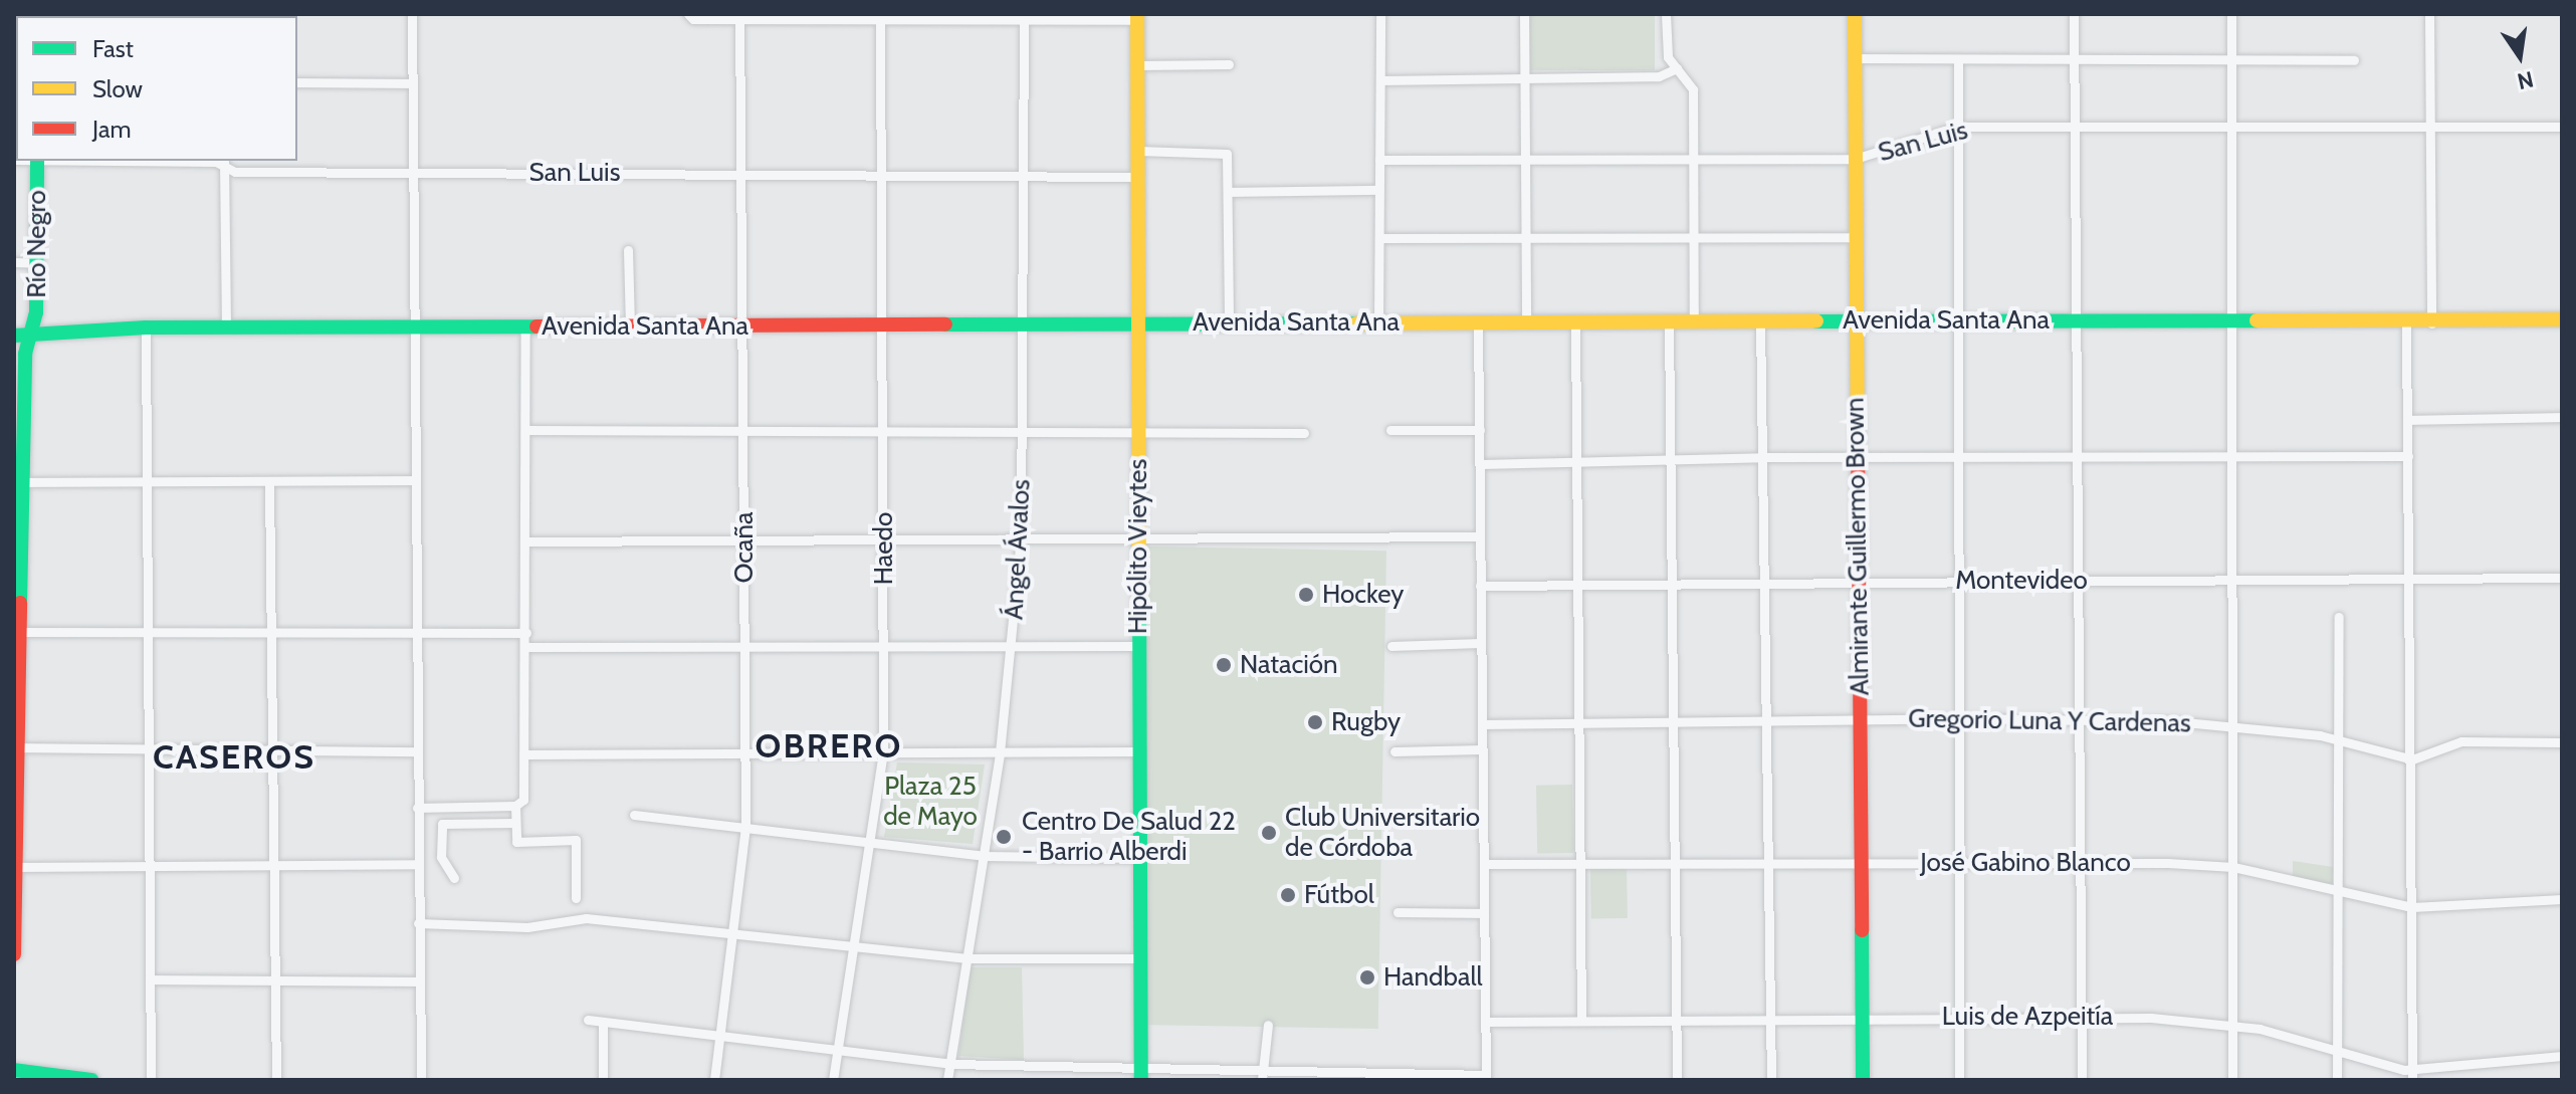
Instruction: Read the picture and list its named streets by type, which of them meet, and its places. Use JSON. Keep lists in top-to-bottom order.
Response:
{
  "streets": {
    "street": [
      "San Luis",
      "Río Negro",
      "Avenida Santa Ana",
      "Hipólito Vieytes",
      "Almirante Guillermo Brown",
      "Ocaña",
      "Haedo",
      "Ángel Ávalos",
      "Montevideo",
      "Gregorio Luna Y Cardenas",
      "José Gabino Blanco",
      "Luis de Azpeitía"
    ]
  },
  "crossings": [
    ["San Luis", "Hipólito Vieytes"],
    ["San Luis", "Almirante Guillermo Brown"],
    ["San Luis", "Ocaña"],
    ["San Luis", "Haedo"],
    ["San Luis", "Ángel Ávalos"],
    ["Río Negro", "Avenida Santa Ana"],
    ["Avenida Santa Ana", "Hipólito Vieytes"],
    ["Avenida Santa Ana", "Almirante Guillermo Brown"],
    ["Avenida Santa Ana", "Ocaña"],
    ["Avenida Santa Ana", "Haedo"],
    ["Avenida Santa Ana", "Ángel Ávalos"],
    ["Almirante Guillermo Brown", "Montevideo"],
    ["Almirante Guillermo Brown", "Gregorio Luna Y Cardenas"],
    ["Almirante Guillermo Brown", "José Gabino Blanco"],
    ["Almirante Guillermo Brown", "Luis de Azpeitía"]
  ],
  "districts": ["OBRERO", "CASEROS"],
  "parks": ["Plaza 25 de Mayo"],
  "places": [
    "Hockey",
    "Natación",
    "Rugby",
    "Club Universitario de Córdoba",
    "Centro De Salud 22 - Barrio Alberdi",
    "Fútbol",
    "Handball"
  ],
  "legend": ["Fast", "Slow", "Jam"],
  "north": "bottom"
}
